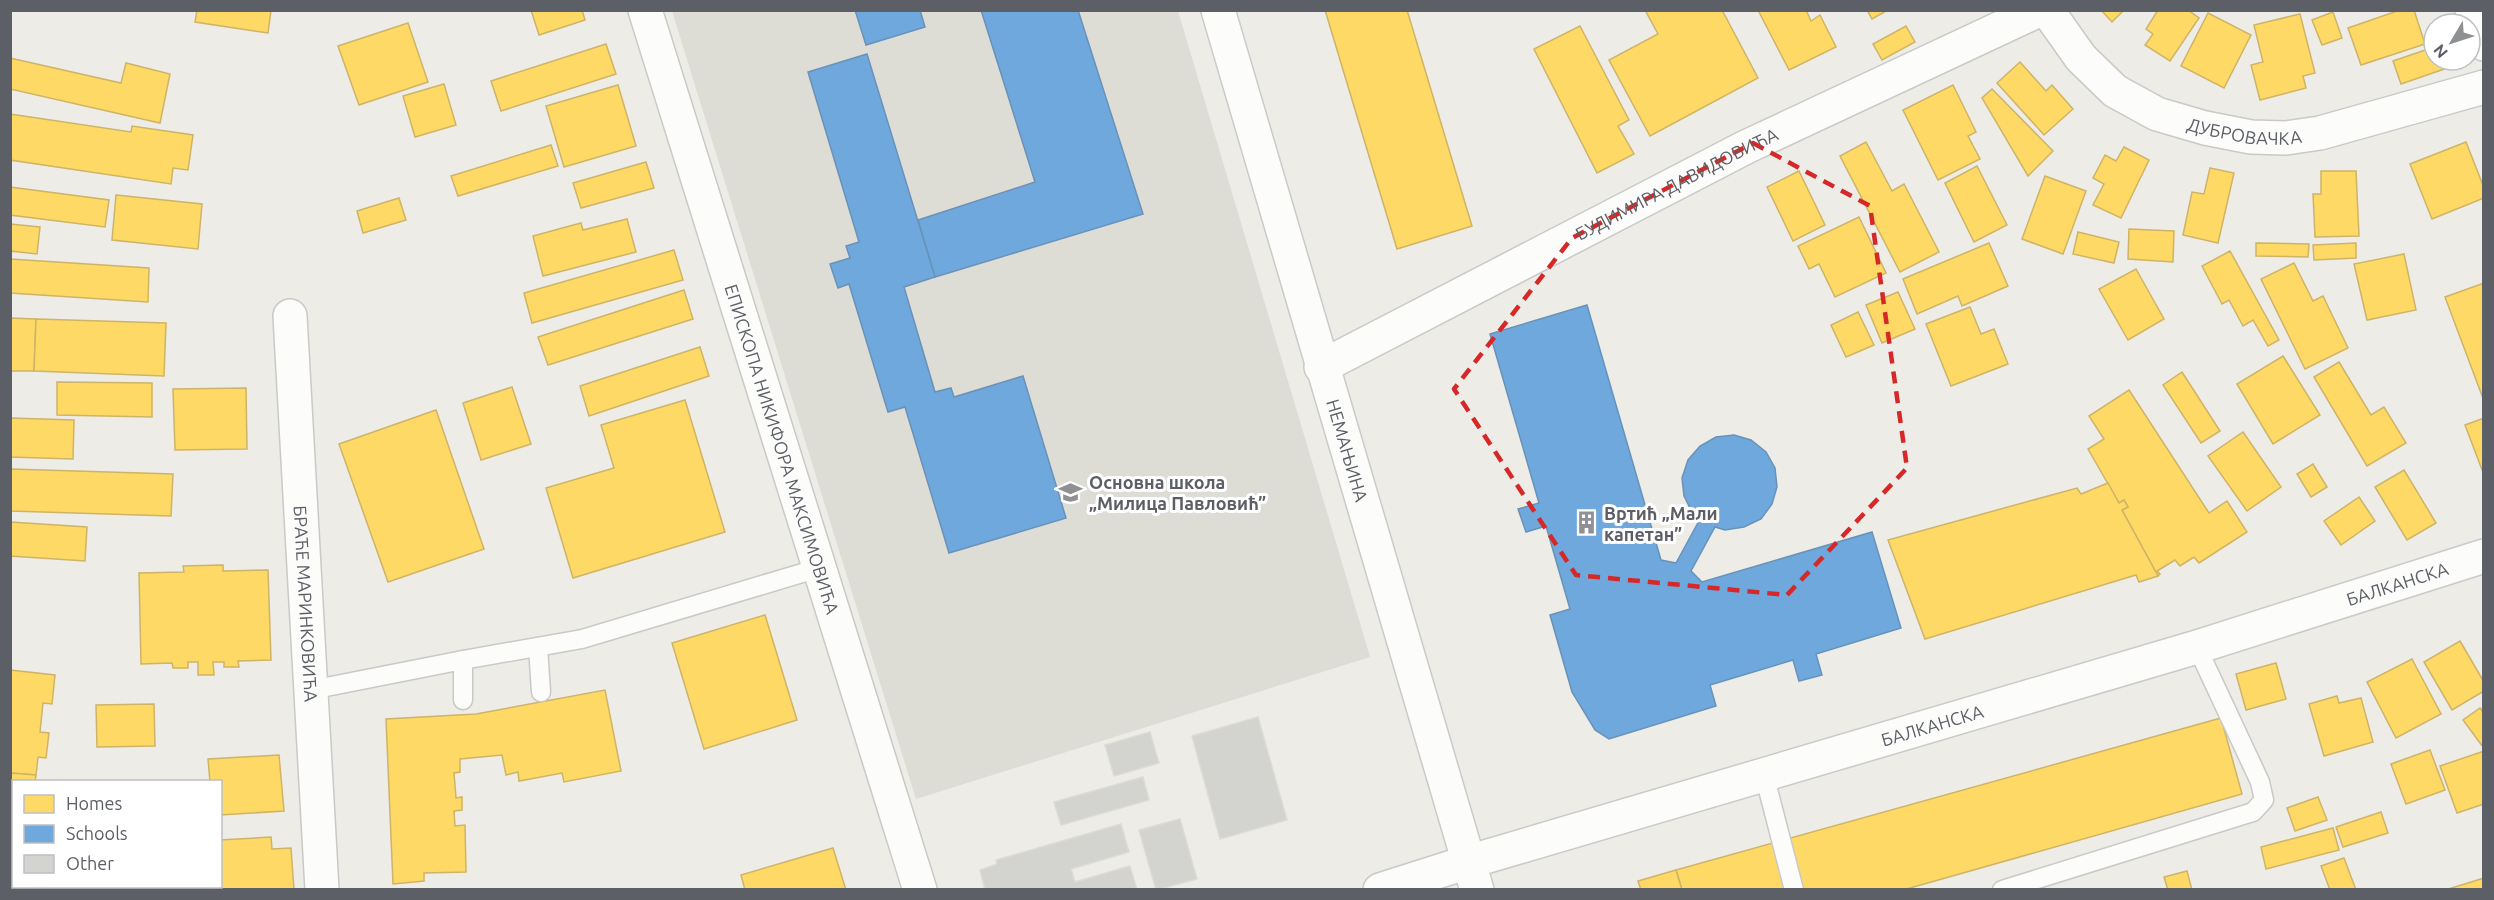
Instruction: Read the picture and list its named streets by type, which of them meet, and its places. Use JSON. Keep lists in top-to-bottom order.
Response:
{
  "streets": {
    "street": [
      "ДУБРОВАЧКА",
      "БУДИМИРА ДАВИДОВИЋА",
      "ЕПИСКОПА НИКИФОРА МАКСИМОВИЋА",
      "НЕМАЊИНА",
      "БАЛКАНСКА",
      "БРАЋЕ МАРИНКОВИЋА"
    ]
  },
  "crossings": [
    ["БУДИМИРА ДАВИДОВИЋА", "НЕМАЊИНА"],
    ["НЕМАЊИНА", "БАЛКАНСКА"]
  ],
  "places": {
    "school or university": ["Основна школа „Милица Павловић”"],
    "building": ["Вртић „Мали капетан”"]
  },
  "legend": ["Homes", "Schools", "Other"],
  "north": "bottom left"
}
